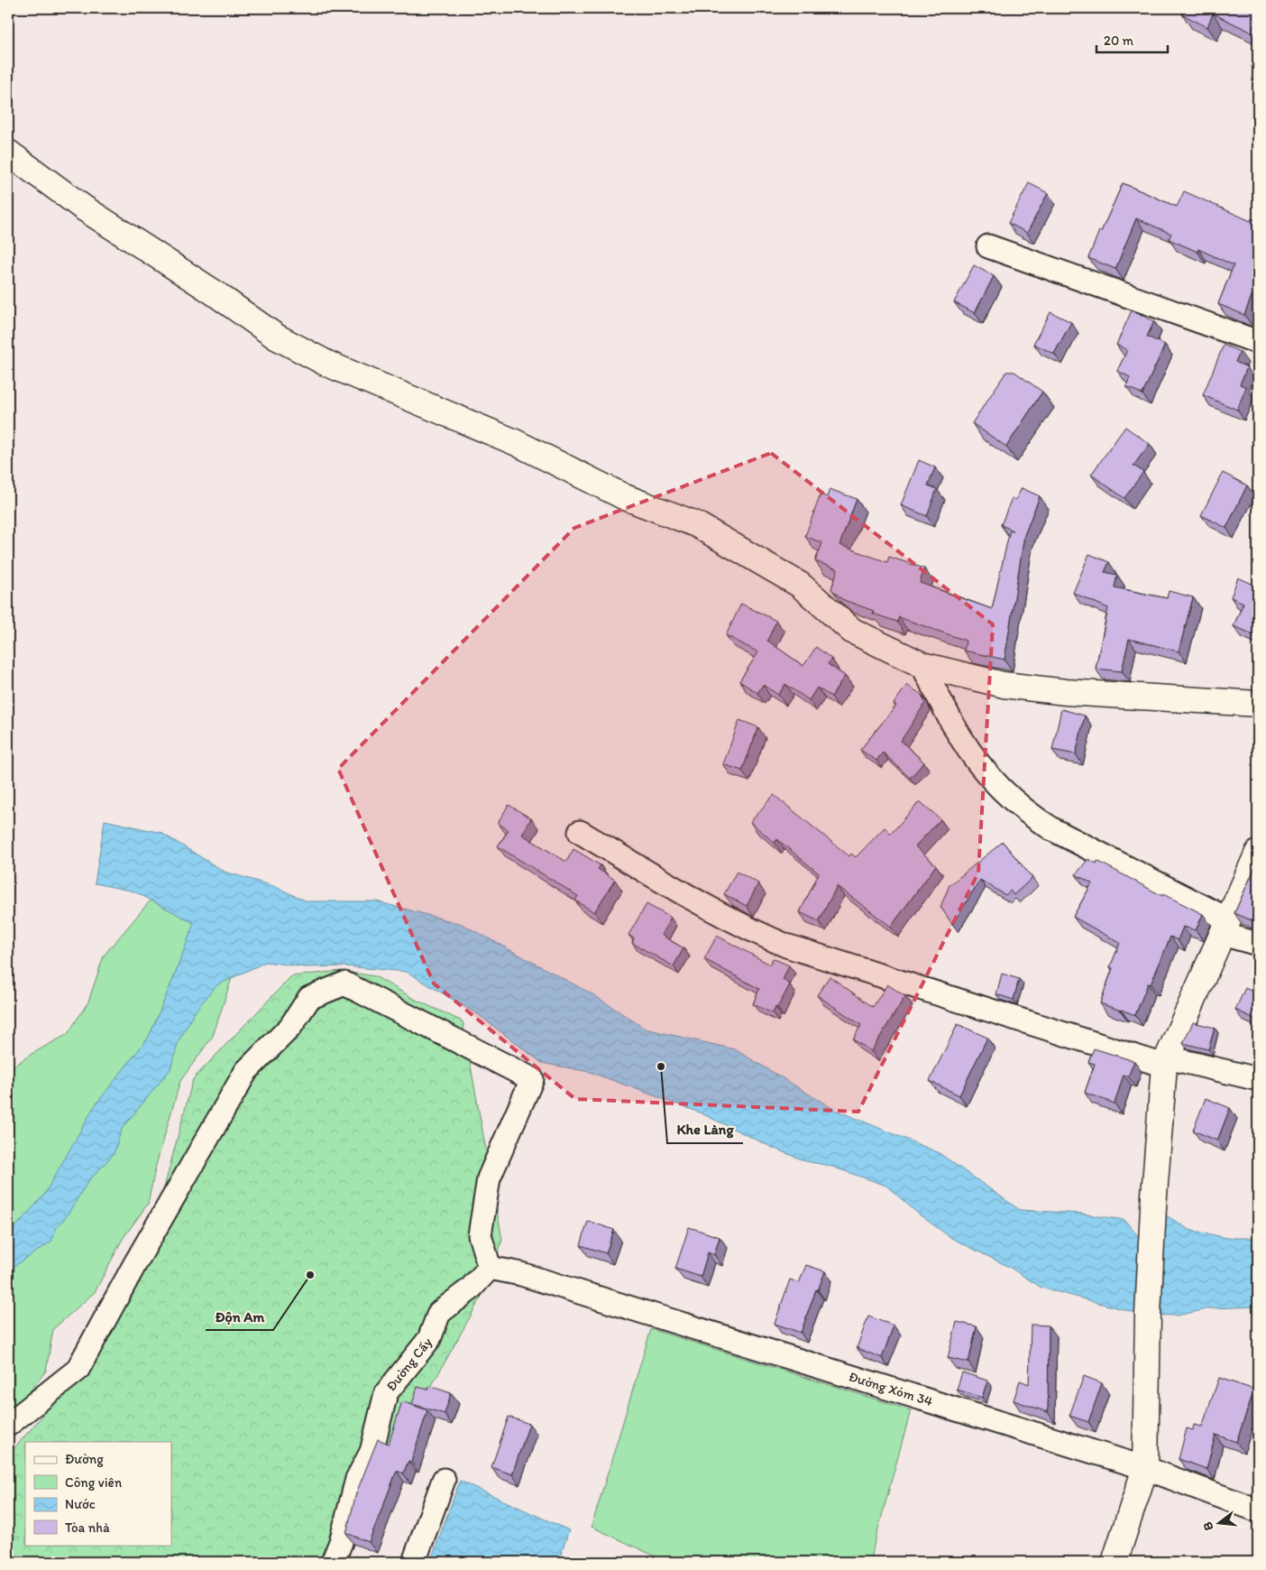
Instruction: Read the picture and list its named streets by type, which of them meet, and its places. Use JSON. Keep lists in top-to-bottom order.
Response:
{
  "streets": {
    "street": ["Đường Cấy", "Đường Xóm 34"]
  },
  "crossings": [
    ["Đường Cấy", "Đường Xóm 34"]
  ],
  "places": ["Khe Làng", "Độn Am"],
  "legend": [
    "Đường",
    "Công viên",
    "Nước",
    "Tòa nhà"
  ],
  "scale_bar": "20 m",
  "north": "left"
}
